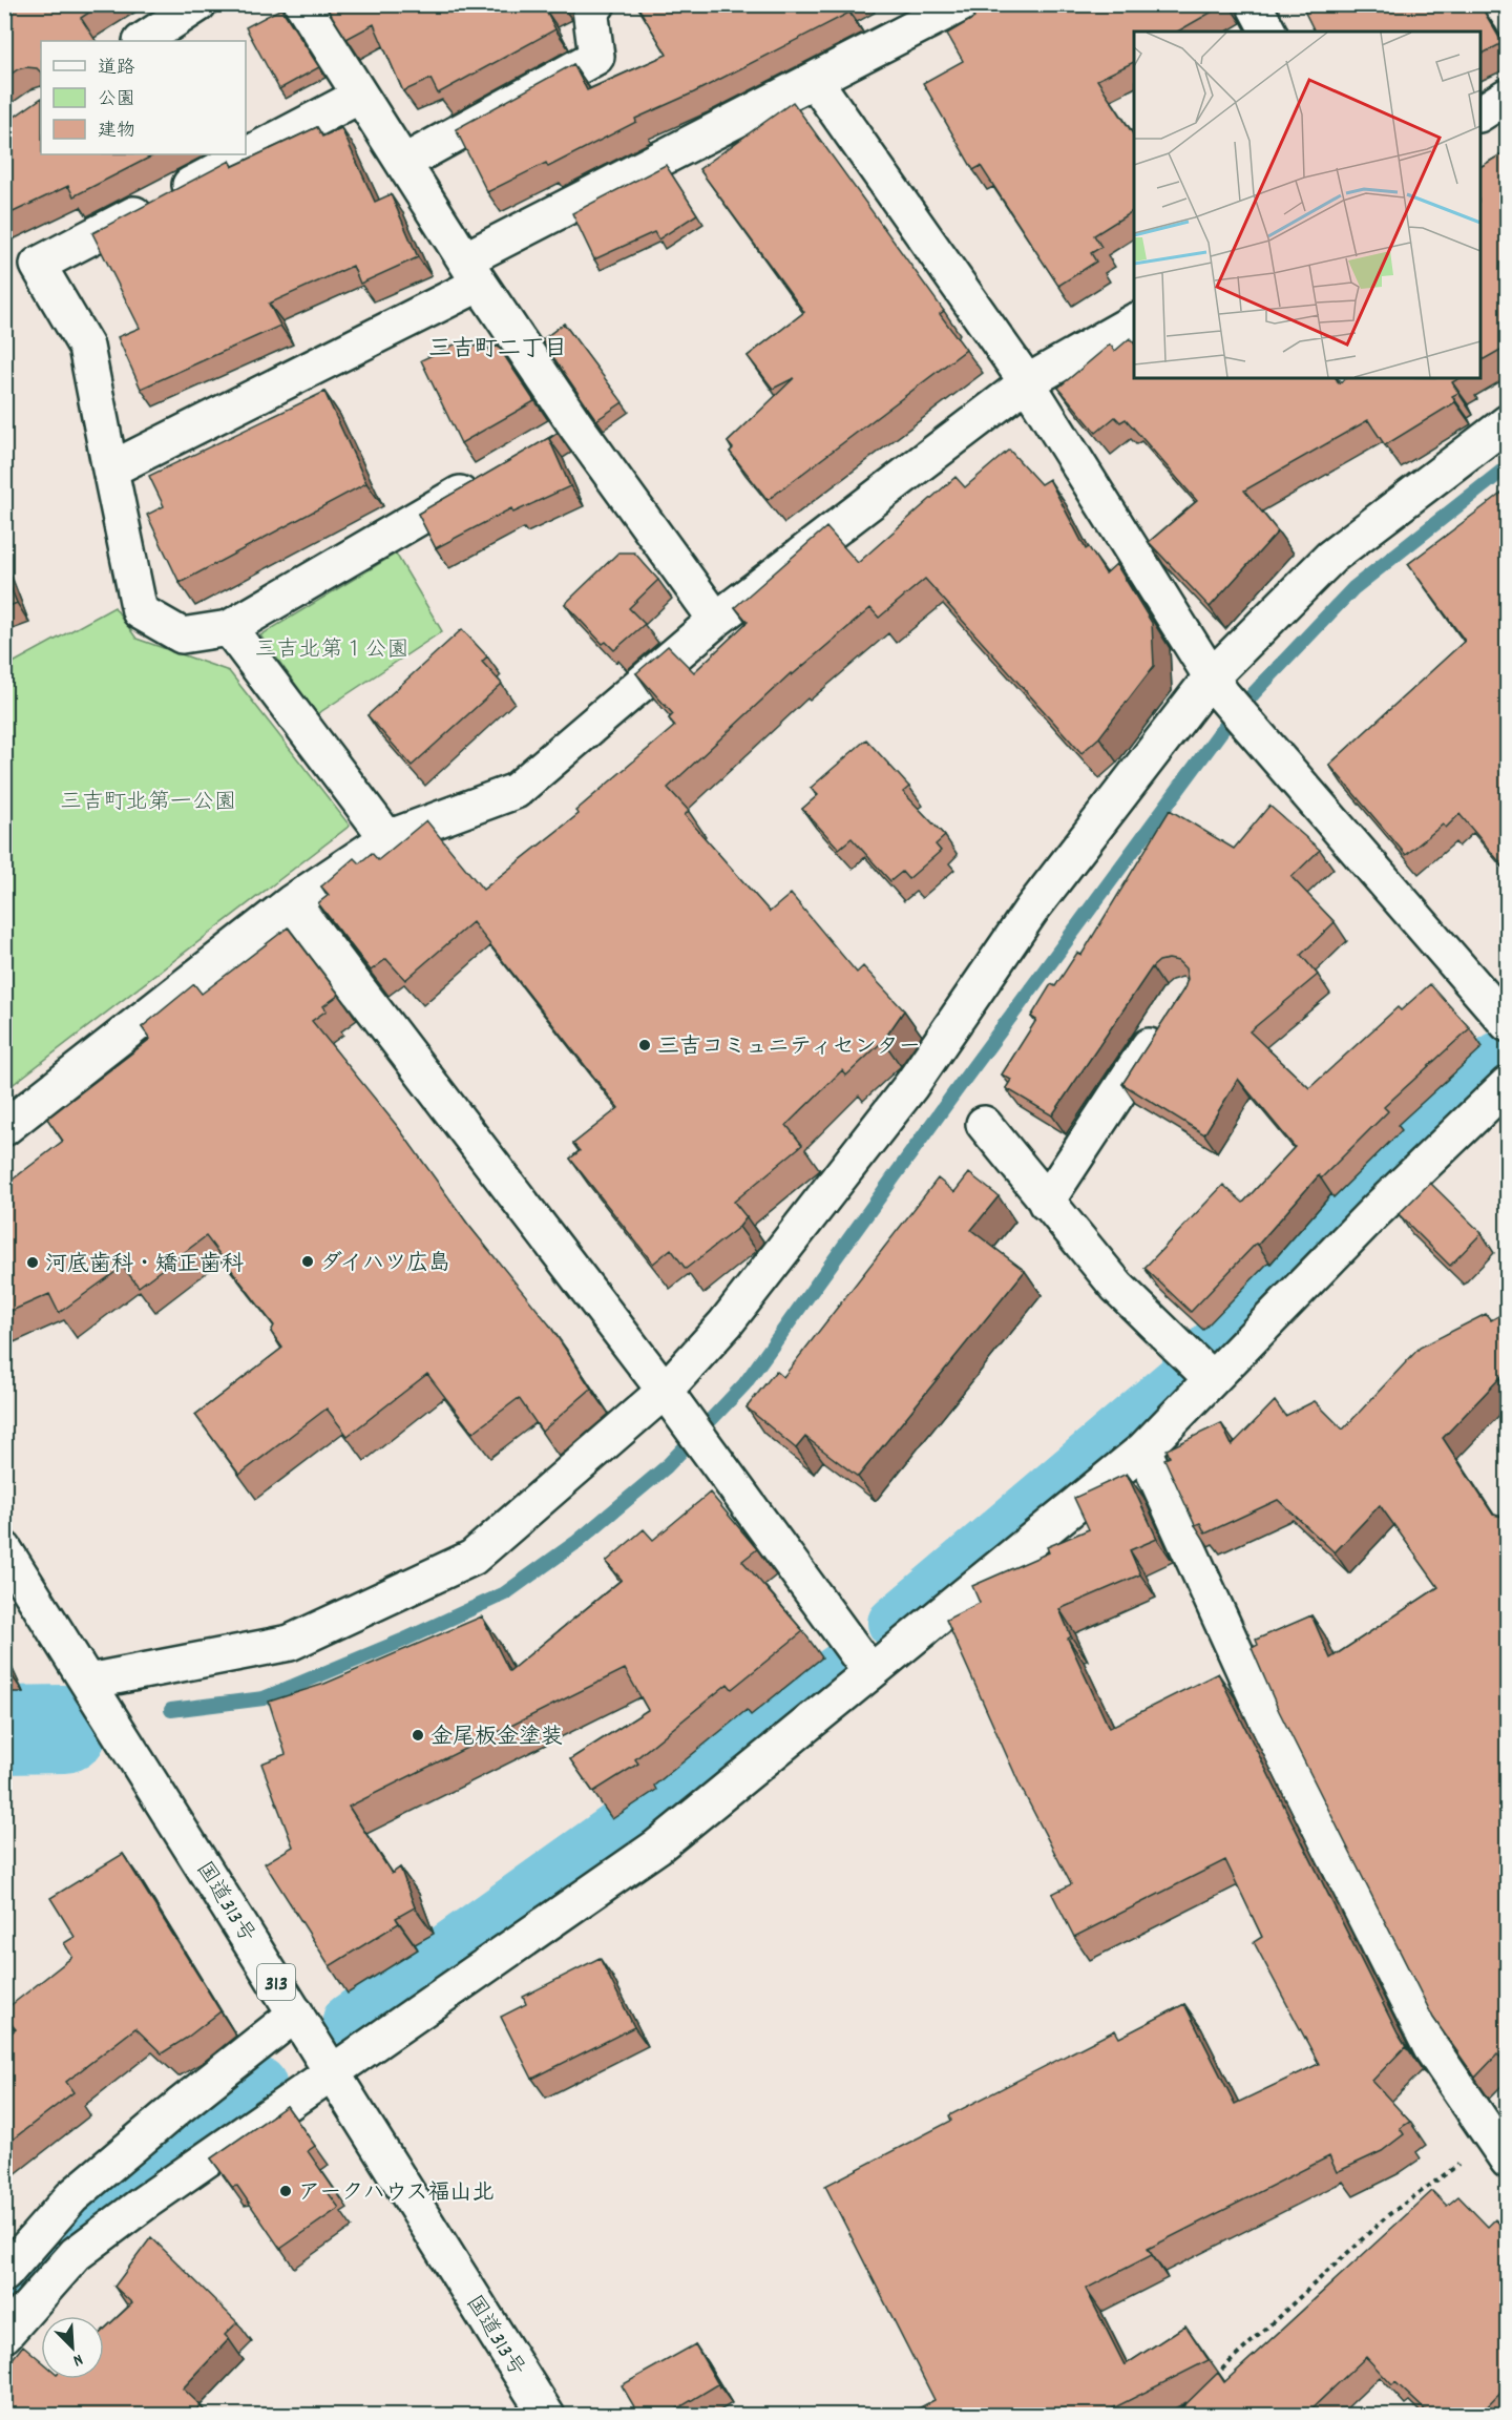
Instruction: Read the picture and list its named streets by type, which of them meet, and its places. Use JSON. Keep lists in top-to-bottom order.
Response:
{
  "streets": {
    "main road": ["国道313号", "313"]
  },
  "districts": ["三吉町二丁目"],
  "parks": ["三吉北第１公園", "三吉町北第一公園"],
  "places": [
    "三吉コミュニティセンター",
    "ダイハツ広島",
    "河底歯科・矯正歯科",
    "金尾板金塗装",
    "アークハウス福山北"
  ],
  "legend": ["道路", "公園", "建物"],
  "north": "bottom right"
}
